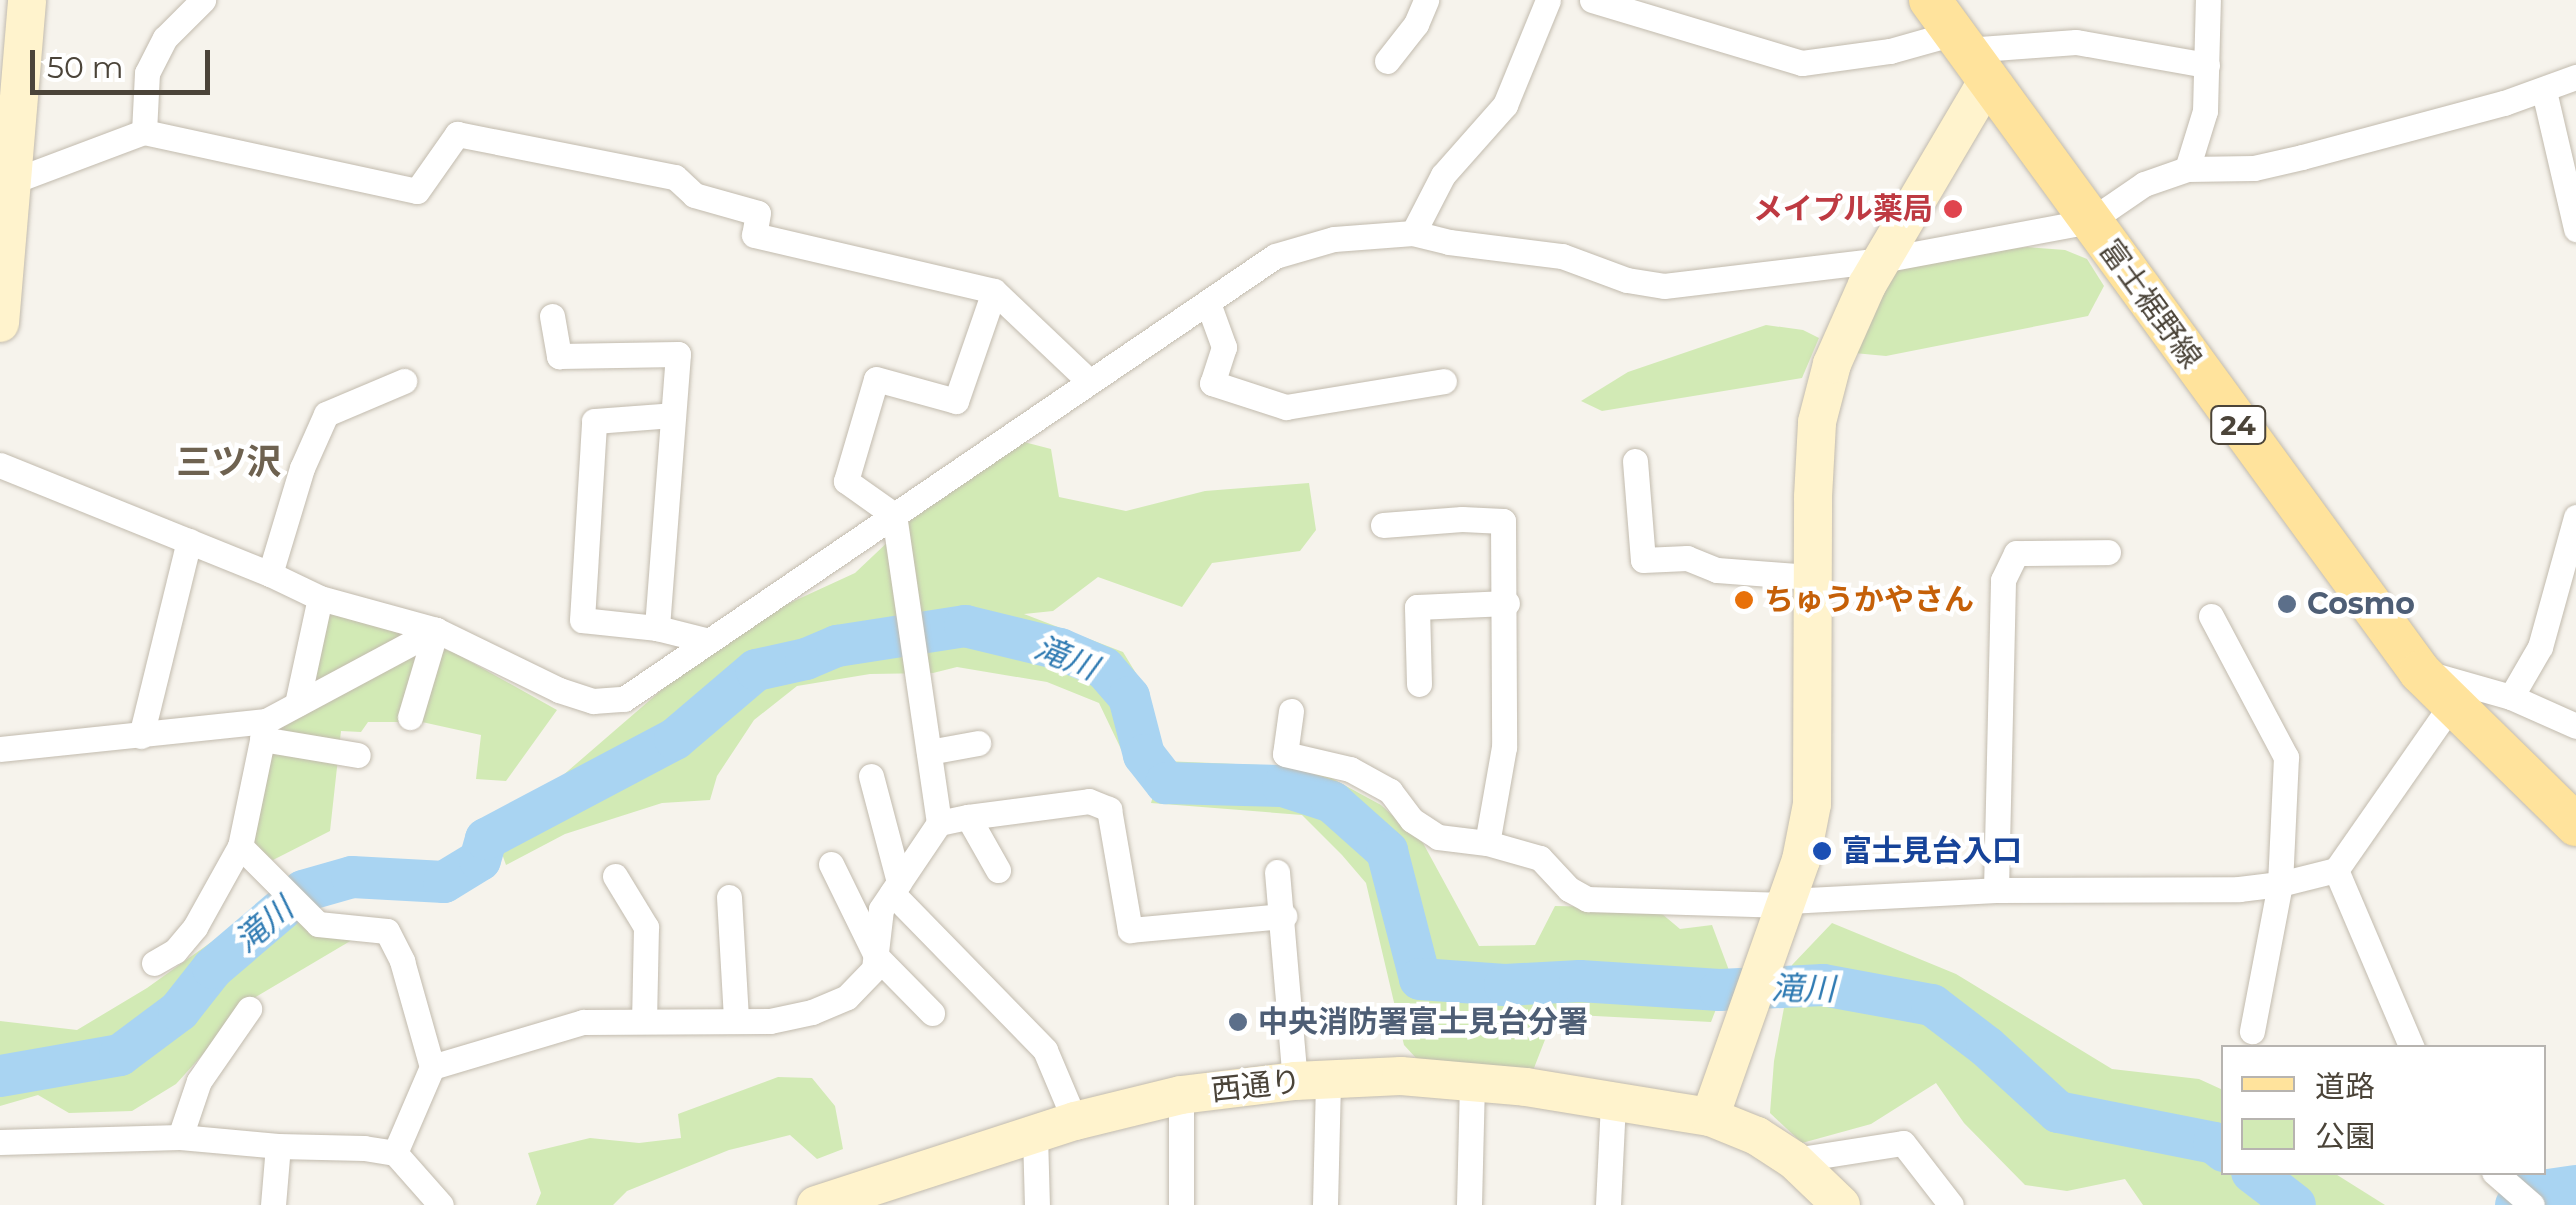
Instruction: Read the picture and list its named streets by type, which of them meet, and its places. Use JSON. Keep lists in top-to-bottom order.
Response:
{
  "streets": {
    "main road": ["富士裾野線", "24"],
    "street": ["西通り"]
  },
  "districts": ["三ツ沢"],
  "water": ["滝川"],
  "places": [
    "メイプル薬局",
    "ちゅうかやさん",
    "Cosmo",
    "富士見台入口",
    "中央消防署富士見台分署"
  ],
  "legend": ["道路", "公園"],
  "scale_bar": "50 m"
}
